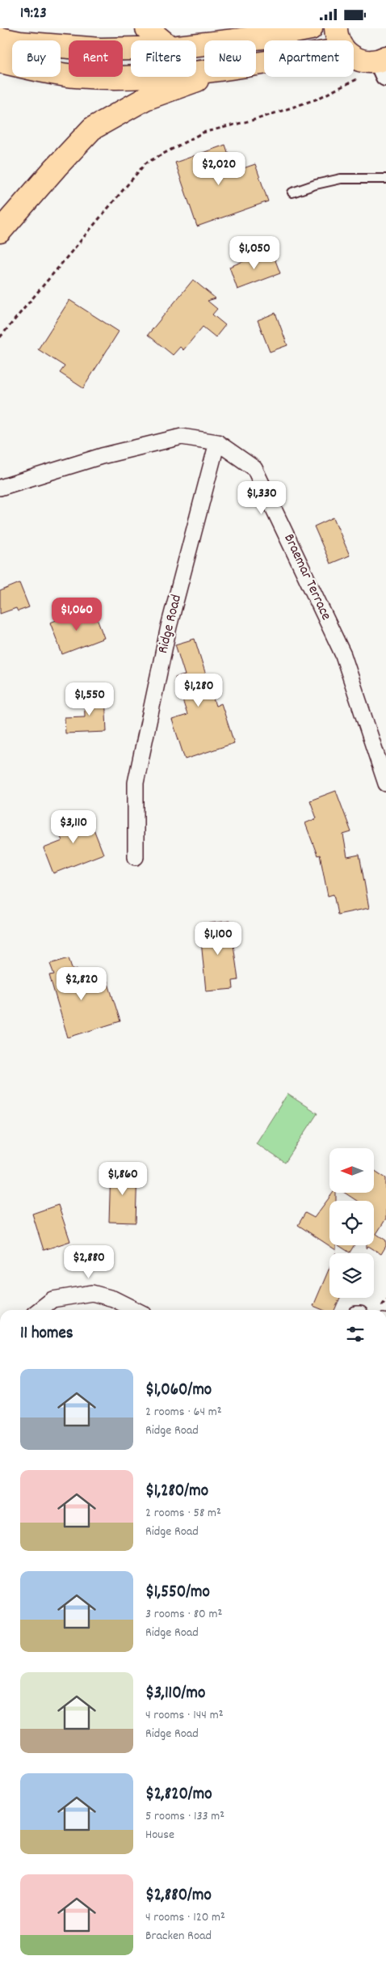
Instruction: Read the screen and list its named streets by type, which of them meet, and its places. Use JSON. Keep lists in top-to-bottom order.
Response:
{
  "streets": {
    "street": ["Braemar Terrace", "Ridge Road"]
  },
  "crossings": [
    ["Braemar Terrace", "Ridge Road"]
  ],
  "north": "left",
  "page": {
    "status": "19:23",
    "chip": [
      "Buy",
      "Rent",
      "Filters",
      "New",
      "Apartment"
    ],
    "price": [
      "$2,020",
      "$1,050",
      "$1,330",
      "$1,060",
      "$1,280",
      "$1,550",
      "$3,110",
      "$1,100",
      "$2,820",
      "$1,860",
      "$2,880"
    ],
    "heading": "11 homes",
    "list": [
      {
        "name": "$1,060/mo",
        "note": "2 rooms · 64 m² · Ridge Road"
      },
      {
        "name": "$1,280/mo",
        "note": "2 rooms · 58 m² · Ridge Road"
      },
      {
        "name": "$1,550/mo",
        "note": "3 rooms · 80 m² · Ridge Road"
      },
      {
        "name": "$3,110/mo",
        "note": "4 rooms · 144 m² · Ridge Road"
      },
      {
        "name": "$2,820/mo",
        "note": "5 rooms · 133 m² · House"
      },
      {
        "name": "$2,880/mo",
        "note": "4 rooms · 120 m² · Bracken Road"
      }
    ]
  }
}
